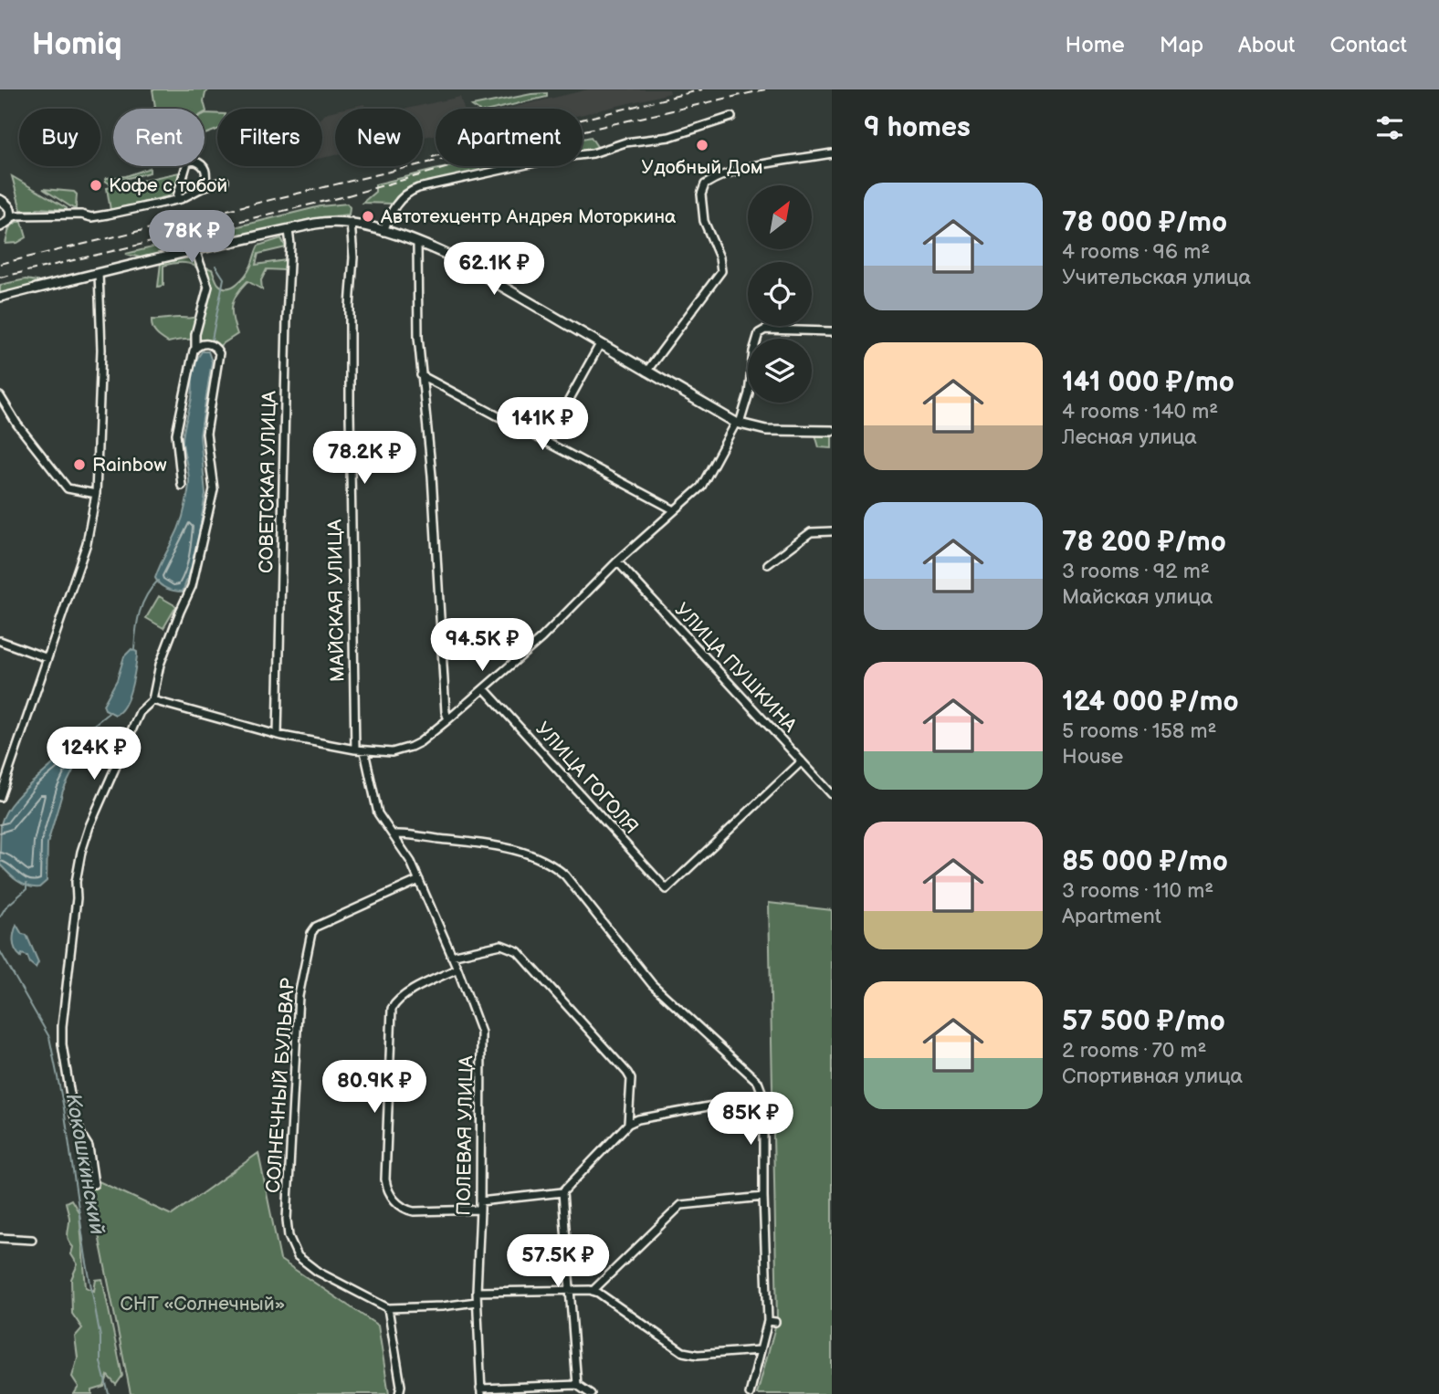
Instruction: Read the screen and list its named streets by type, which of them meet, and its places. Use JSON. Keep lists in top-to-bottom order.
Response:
{
  "streets": {
    "street": [
      "СОВЕТСКАЯ УЛИЦА",
      "МАЙСКАЯ УЛИЦА",
      "УЛИЦА ПУШКИНА",
      "УЛИЦА ГОГОЛЯ",
      "СОЛНЕЧНЫЙ БУЛЬВАР",
      "ПОЛЕВАЯ УЛИЦА"
    ]
  },
  "crossings": [
    ["УЛИЦА ПУШКИНА", "УЛИЦА ГОГОЛЯ"],
    ["СОЛНЕЧНЫЙ БУЛЬВАР", "ПОЛЕВАЯ УЛИЦА"]
  ],
  "water": ["Кокошкинский"],
  "parks": ["СНТ «Солнечный»"],
  "places": [
    "Удобный Дом",
    "Кофе с тобой",
    "Автотехцентр Андрея Моторкина",
    "Rainbow"
  ],
  "north": "top right",
  "page": {
    "header": "Homiq",
    "nav": [
      "Home",
      "Map",
      "About",
      "Contact"
    ],
    "heading": "9 homes",
    "chip": [
      "Buy",
      "Rent",
      "Filters",
      "New",
      "Apartment"
    ],
    "list": [
      {
        "name": "78 000 ₽/mo",
        "note": "4 rooms · 96 m² · Учительская улица"
      },
      {
        "name": "141 000 ₽/mo",
        "note": "4 rooms · 140 m² · Лесная улица"
      },
      {
        "name": "78 200 ₽/mo",
        "note": "3 rooms · 92 m² · Майская улица"
      },
      {
        "name": "124 000 ₽/mo",
        "note": "5 rooms · 158 m² · House"
      },
      {
        "name": "85 000 ₽/mo",
        "note": "3 rooms · 110 m² · Apartment"
      },
      {
        "name": "57 500 ₽/mo",
        "note": "2 rooms · 70 m² · Спортивная улица"
      }
    ],
    "price": [
      "78K ₽",
      "62.1K ₽",
      "141K ₽",
      "78.2K ₽",
      "94.5K ₽",
      "124K ₽",
      "80.9K ₽",
      "85K ₽",
      "57.5K ₽"
    ]
  }
}
